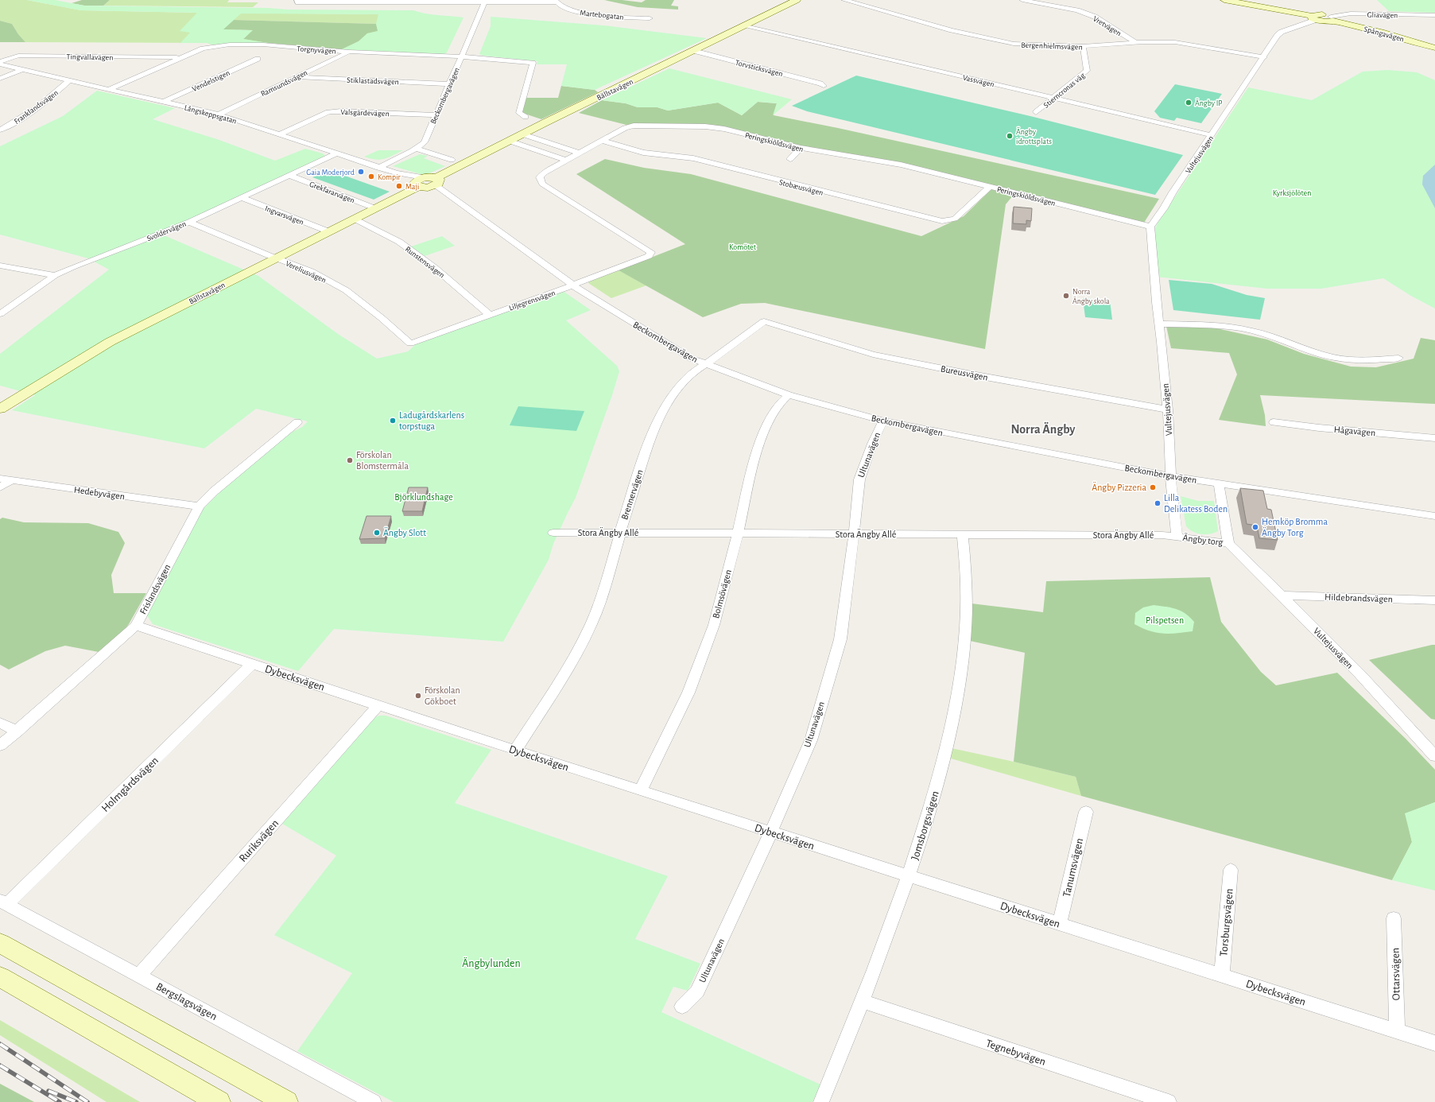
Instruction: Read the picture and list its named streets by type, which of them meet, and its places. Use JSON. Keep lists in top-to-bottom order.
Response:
{
  "streets": {
    "street": [
      "Martebogatan",
      "Gliavägen",
      "Vretvägen",
      "Spångavägen",
      "Bergenhielmsvägen",
      "Torgnyvägen",
      "Tingvallavägen",
      "Torvsticksvägen",
      "Vendelstigen",
      "Stiklastadsvägen",
      "Vassvägen",
      "Ramsundsvägen",
      "Bällstavägen",
      "Stierncronas väg",
      "Beckombergavägen",
      "Franklandsvägen",
      "Valsgärdevägen",
      "Långskeppsgatan",
      "Peringskiöldsvägen",
      "Vultejusvägen",
      "Stobæusvägen",
      "Grekfararvägen",
      "Ingvarsvägen",
      "Svoldervägen",
      "Runstensvägen",
      "Vereliusvägen",
      "Liljegrensvägen",
      "Bureusvägen",
      "Hågavägen",
      "Ultunavägen",
      "Hedebyvägen",
      "Brennervägen",
      "Stora Ängby Allé",
      "Ängby torg",
      "Frislandsvägen",
      "Bolmsövägen",
      "Hildebrandsvägen",
      "Dybecksvägen",
      "Holmgårdsvägen",
      "Jomsborgsvägen",
      "Ruriksvägen",
      "Tanumsvägen",
      "Torsburgsvägen",
      "Ottarsvägen",
      "Bergslagsvägen",
      "Tegnebyvägen"
    ]
  },
  "crossings": [
    ["Martebogatan", "Beckombergavägen"],
    ["Gliavägen", "Spångavägen"],
    ["Vretvägen", "Bergenhielmsvägen"],
    ["Spångavägen", "Vultejusvägen"],
    ["Bergenhielmsvägen", "Stierncronas väg"],
    ["Bergenhielmsvägen", "Vultejusvägen"],
    ["Torgnyvägen", "Tingvallavägen"],
    ["Torgnyvägen", "Ramsundsvägen"],
    ["Torgnyvägen", "Beckombergavägen"],
    ["Torgnyvägen", "Långskeppsgatan"],
    ["Torvsticksvägen", "Bällstavägen"],
    ["Vendelstigen", "Långskeppsgatan"],
    ["Stiklastadsvägen", "Ramsundsvägen"],
    ["Stiklastadsvägen", "Beckombergavägen"],
    ["Vassvägen", "Bällstavägen"],
    ["Vassvägen", "Stierncronas väg"],
    ["Vassvägen", "Vultejusvägen"],
    ["Ramsundsvägen", "Långskeppsgatan"],
    ["Bällstavägen", "Beckombergavägen"],
    ["Bällstavägen", "Långskeppsgatan"],
    ["Bällstavägen", "Grekfararvägen"],
    ["Bällstavägen", "Ingvarsvägen"],
    ["Bällstavägen", "Runstensvägen"],
    ["Bällstavägen", "Vereliusvägen"],
    ["Beckombergavägen", "Valsgärdevägen"],
    ["Beckombergavägen", "Långskeppsgatan"],
    ["Beckombergavägen", "Vultejusvägen"],
    ["Beckombergavägen", "Liljegrensvägen"],
    ["Beckombergavägen", "Ultunavägen"],
    ["Beckombergavägen", "Brennervägen"],
    ["Beckombergavägen", "Ängby torg"],
    ["Beckombergavägen", "Bolmsövägen"],
    ["Franklandsvägen", "Långskeppsgatan"],
    ["Valsgärdevägen", "Långskeppsgatan"],
    ["Långskeppsgatan", "Svoldervägen"],
    ["Peringskiöldsvägen", "Vultejusvägen"],
    ["Peringskiöldsvägen", "Stobæusvägen"],
    ["Peringskiöldsvägen", "Liljegrensvägen"],
    ["Vultejusvägen", "Bureusvägen"],
    ["Vultejusvägen", "Ängby torg"],
    ["Vultejusvägen", "Hildebrandsvägen"],
    ["Grekfararvägen", "Svoldervägen"],
    ["Ingvarsvägen", "Svoldervägen"],
    ["Svoldervägen", "Vereliusvägen"],
    ["Runstensvägen", "Liljegrensvägen"],
    ["Vereliusvägen", "Liljegrensvägen"],
    ["Bureusvägen", "Brennervägen"],
    ["Ultunavägen", "Stora Ängby Allé"],
    ["Ultunavägen", "Dybecksvägen"],
    ["Hedebyvägen", "Frislandsvägen"],
    ["Brennervägen", "Stora Ängby Allé"],
    ["Brennervägen", "Dybecksvägen"],
    ["Stora Ängby Allé", "Ängby torg"],
    ["Stora Ängby Allé", "Bolmsövägen"],
    ["Stora Ängby Allé", "Jomsborgsvägen"],
    ["Frislandsvägen", "Dybecksvägen"],
    ["Bolmsövägen", "Dybecksvägen"],
    ["Dybecksvägen", "Holmgårdsvägen"],
    ["Dybecksvägen", "Jomsborgsvägen"],
    ["Dybecksvägen", "Ruriksvägen"],
    ["Dybecksvägen", "Tanumsvägen"],
    ["Dybecksvägen", "Torsburgsvägen"],
    ["Dybecksvägen", "Ottarsvägen"],
    ["Holmgårdsvägen", "Bergslagsvägen"],
    ["Jomsborgsvägen", "Tegnebyvägen"],
    ["Ruriksvägen", "Bergslagsvägen"]
  ],
  "districts": ["Norra Ängby"],
  "parks": [
    "Kyrksjölöten",
    "Komötet",
    "Björklundshage",
    "Pilspetsen",
    "Ängbylunden"
  ],
  "places": [
    "Ängby IP",
    "Ängby idrottsplats",
    "Gaia Moderjord",
    "Kompir",
    "Maji",
    "Norra Ängby skola",
    "Ladugårdskarlens torpstuga",
    "Förskolan Blomstermåla",
    "Ängby Pizzeria",
    "Lilla Delikatess Boden",
    "Hemköp Bromma Ängby Torg",
    "Ängby Slott",
    "Förskolan Gökboet"
  ]
}
